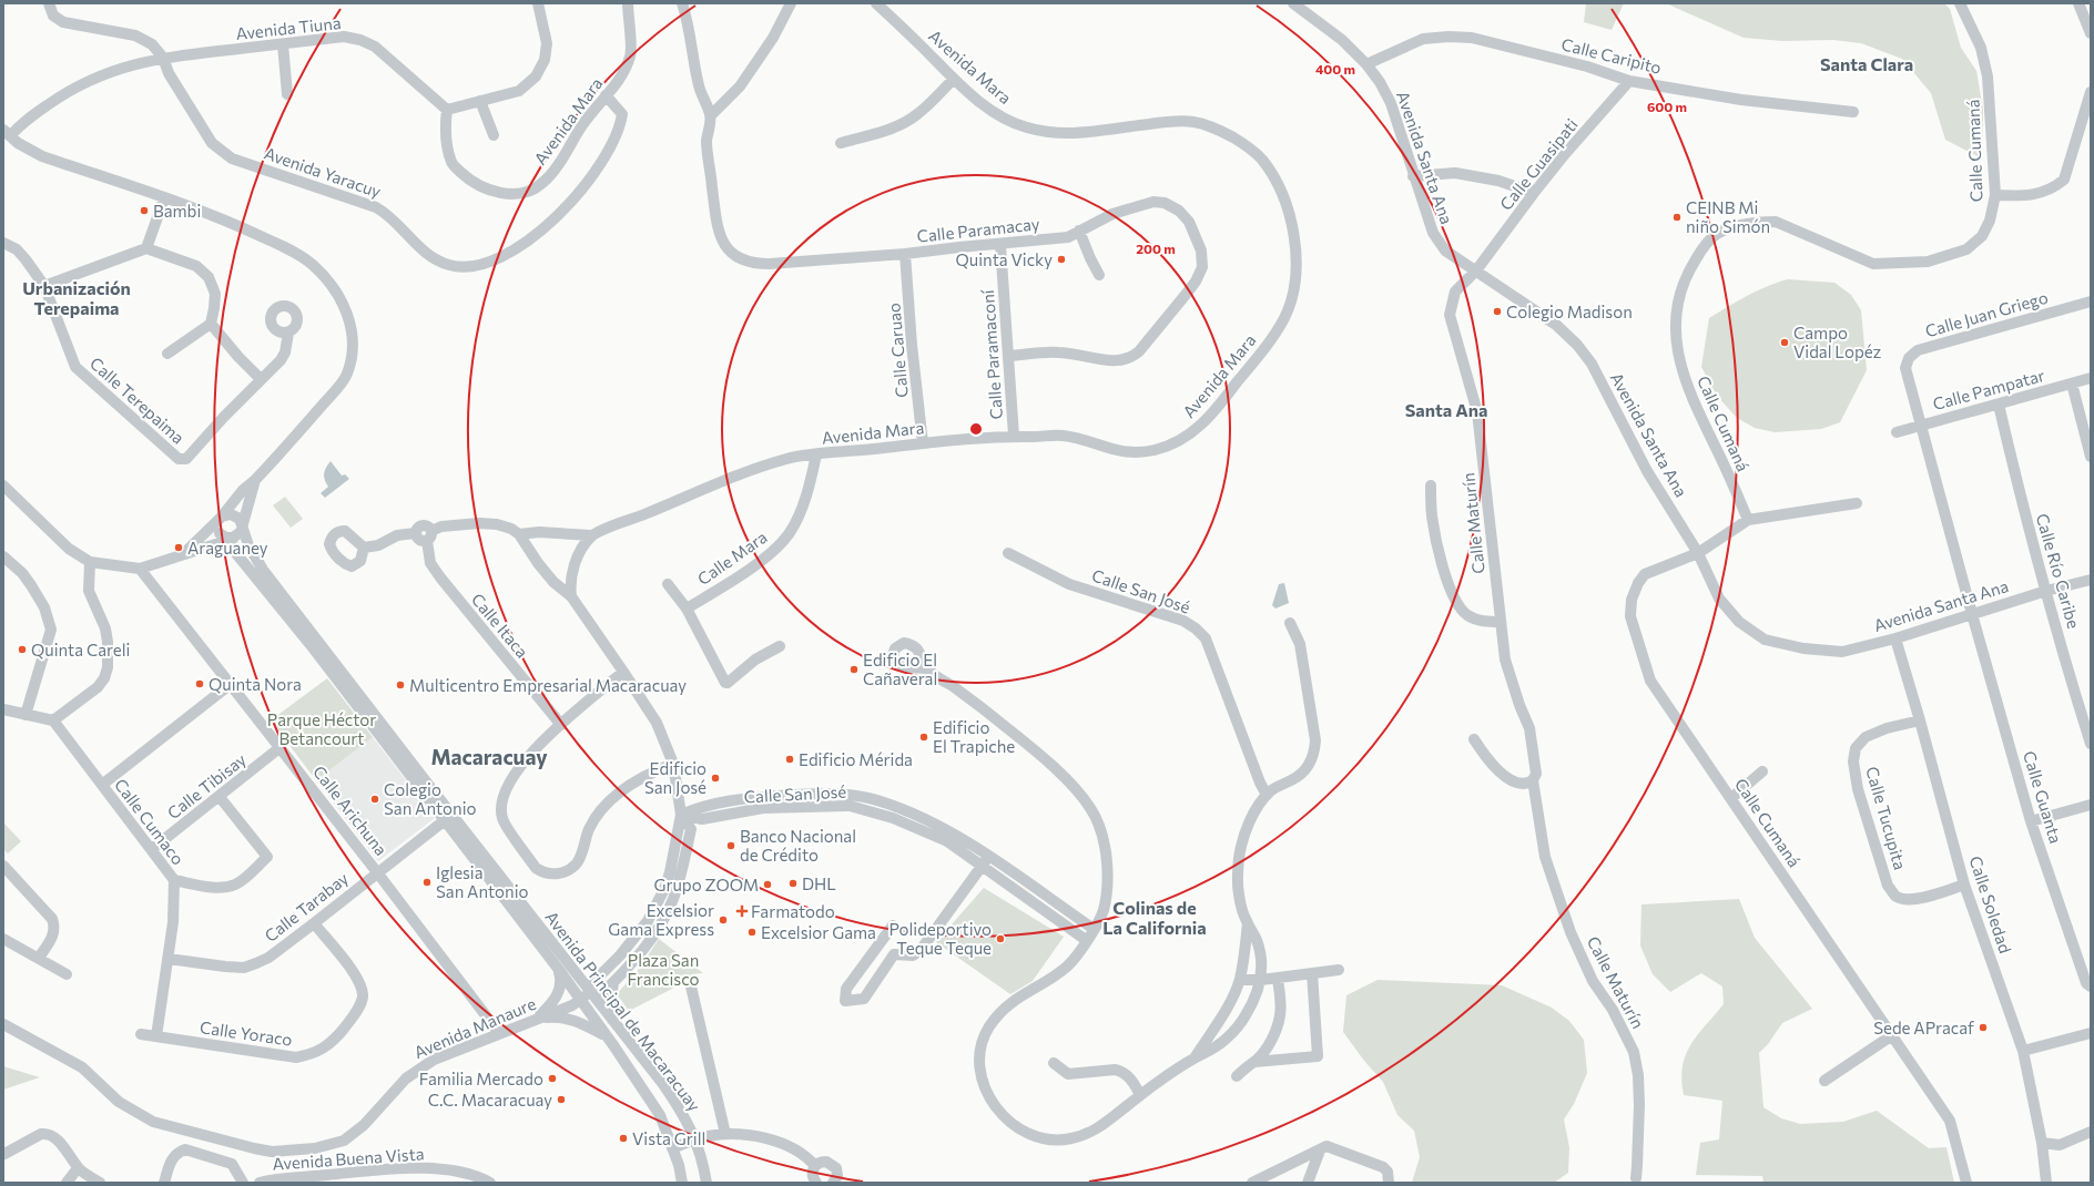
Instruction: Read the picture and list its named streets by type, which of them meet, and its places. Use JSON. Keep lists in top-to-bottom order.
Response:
{
  "streets": {
    "street": [
      "Avenida Tiuna",
      "Calle Caripito",
      "Avenida Mara",
      "Calle Cumaná",
      "Avenida Santa Ana",
      "Calle Guasipati",
      "Avenida Yaracuy",
      "Calle Paramacay",
      "Calle Juan Griego",
      "Calle Caruao",
      "Calle Paramaconí",
      "Calle Pampatar",
      "Calle Terepaima",
      "Calle Maturín",
      "Calle Mara",
      "Calle Río Caribe",
      "Calle San José",
      "Calle Itaca",
      "Calle Tibisay",
      "Calle Guanta",
      "Calle Arichuna",
      "Calle Tucupita",
      "Calle Cumaco",
      "Calle Soledad",
      "Calle Tarabay",
      "Avenida Principal de Macaracuay",
      "Avenida Manaure",
      "Calle Yoraco",
      "Avenida Buena Vista"
    ]
  },
  "crossings": [
    ["Avenida Tiuna", "Avenida Mara"],
    ["Avenida Tiuna", "Avenida Yaracuy"],
    ["Calle Caripito", "Avenida Santa Ana"],
    ["Calle Caripito", "Calle Guasipati"],
    ["Avenida Mara", "Avenida Yaracuy"],
    ["Avenida Mara", "Calle Caruao"],
    ["Avenida Mara", "Calle Paramaconí"],
    ["Avenida Mara", "Calle Mara"],
    ["Calle Cumaná", "Avenida Santa Ana"],
    ["Avenida Santa Ana", "Calle Guasipati"],
    ["Avenida Santa Ana", "Calle Juan Griego"],
    ["Avenida Santa Ana", "Calle Maturín"],
    ["Avenida Santa Ana", "Calle Río Caribe"],
    ["Avenida Santa Ana", "Calle Guanta"],
    ["Avenida Santa Ana", "Calle Soledad"],
    ["Calle Guasipati", "Calle Maturín"],
    ["Calle Paramacay", "Calle Caruao"],
    ["Calle Paramacay", "Calle Paramaconí"],
    ["Calle Juan Griego", "Calle Pampatar"],
    ["Calle Juan Griego", "Calle Guanta"],
    ["Calle Pampatar", "Calle Río Caribe"],
    ["Calle Tibisay", "Calle Arichuna"],
    ["Calle Tibisay", "Calle Cumaco"],
    ["Calle Arichuna", "Calle Tarabay"],
    ["Calle Arichuna", "Avenida Manaure"],
    ["Calle Tucupita", "Calle Soledad"],
    ["Calle Cumaco", "Calle Tarabay"],
    ["Calle Cumaco", "Calle Yoraco"],
    ["Calle Tarabay", "Avenida Principal de Macaracuay"],
    ["Calle Tarabay", "Calle Yoraco"],
    ["Avenida Principal de Macaracuay", "Avenida Manaure"]
  ],
  "districts": [
    "Santa Clara",
    "Urbanización Terepaima",
    "Santa Ana",
    "Macaracuay",
    "Colinas de La California"
  ],
  "parks": ["Parque Héctor Betancourt", "Plaza San Francisco"],
  "places": {
    "other": [
      "Bambi",
      "CEINB Mi niño Simón",
      "Quinta Vicky",
      "Colegio Madison",
      "Campo Vidal Lopéz",
      "Araguaney",
      "Quinta Careli",
      "Edificio El Cañaveral",
      "Quinta Nora",
      "Multicentro Empresarial Macaracuay",
      "Edificio El Trapiche",
      "Edificio Mérida",
      "Edificio San José",
      "Colegio San Antonio",
      "Banco Nacional de Crédito",
      "Iglesia San Antonio",
      "DHL",
      "Grupo ZOOM",
      "Excelsior Gama Express",
      "Excelsior Gama",
      "Polideportivo Teque Teque",
      "Sede APracaf",
      "Familia Mercado",
      "C.C. Macaracuay",
      "Vista Grill"
    ],
    "health": ["Farmatodo"]
  },
  "rings": ["400 m", "600 m", "200 m"]
}
